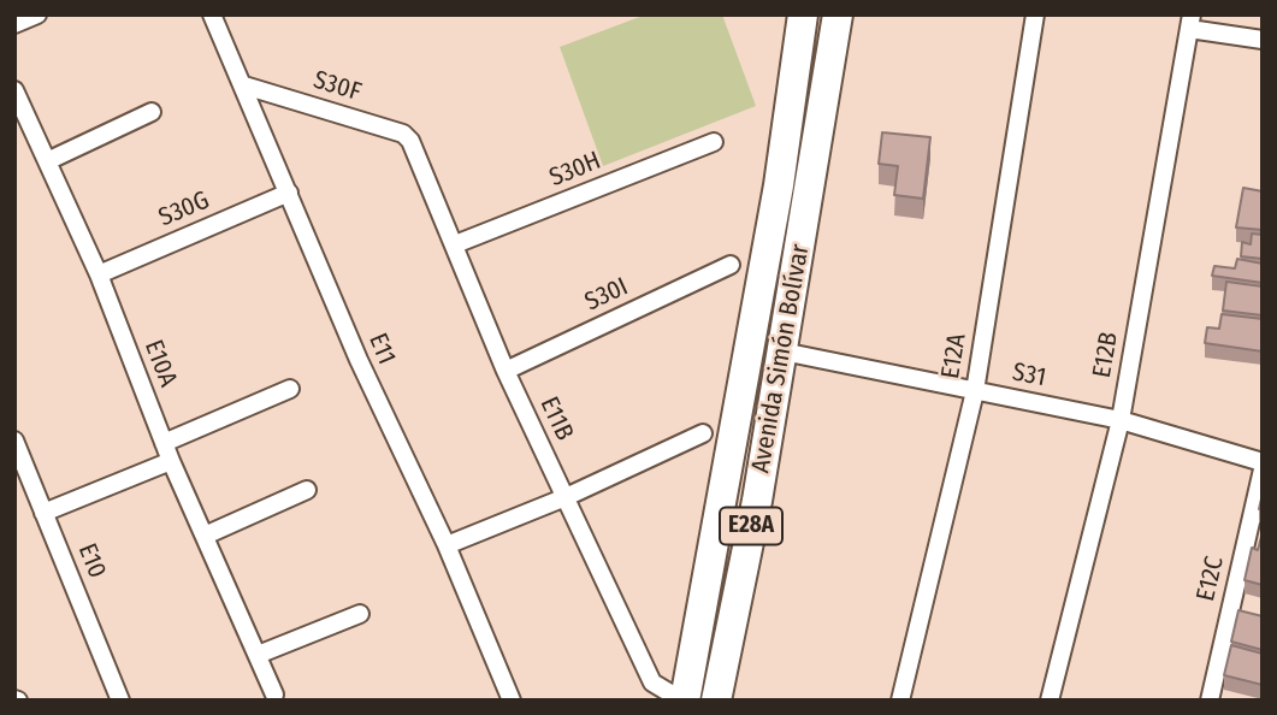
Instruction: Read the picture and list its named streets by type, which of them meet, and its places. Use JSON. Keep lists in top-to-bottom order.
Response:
{
  "streets": {
    "highway": ["Avenida Simón Bolívar", "E28A"],
    "street": [
      "S30F",
      "S30H",
      "S30G",
      "S30I",
      "E11",
      "E12B",
      "E12A",
      "E10A",
      "S31",
      "E11B",
      "E10",
      "E12C"
    ]
  },
  "crossings": [
    ["S30F", "E11"],
    ["S30F", "E11B"],
    ["S30H", "E11B"],
    ["S30G", "E11"],
    ["S30G", "E10A"],
    ["S30I", "E11B"],
    ["E12B", "S31"],
    ["E12A", "S31"],
    ["Avenida Simón Bolívar", "S31"],
    ["Avenida Simón Bolívar", "E11B"]
  ]
}
